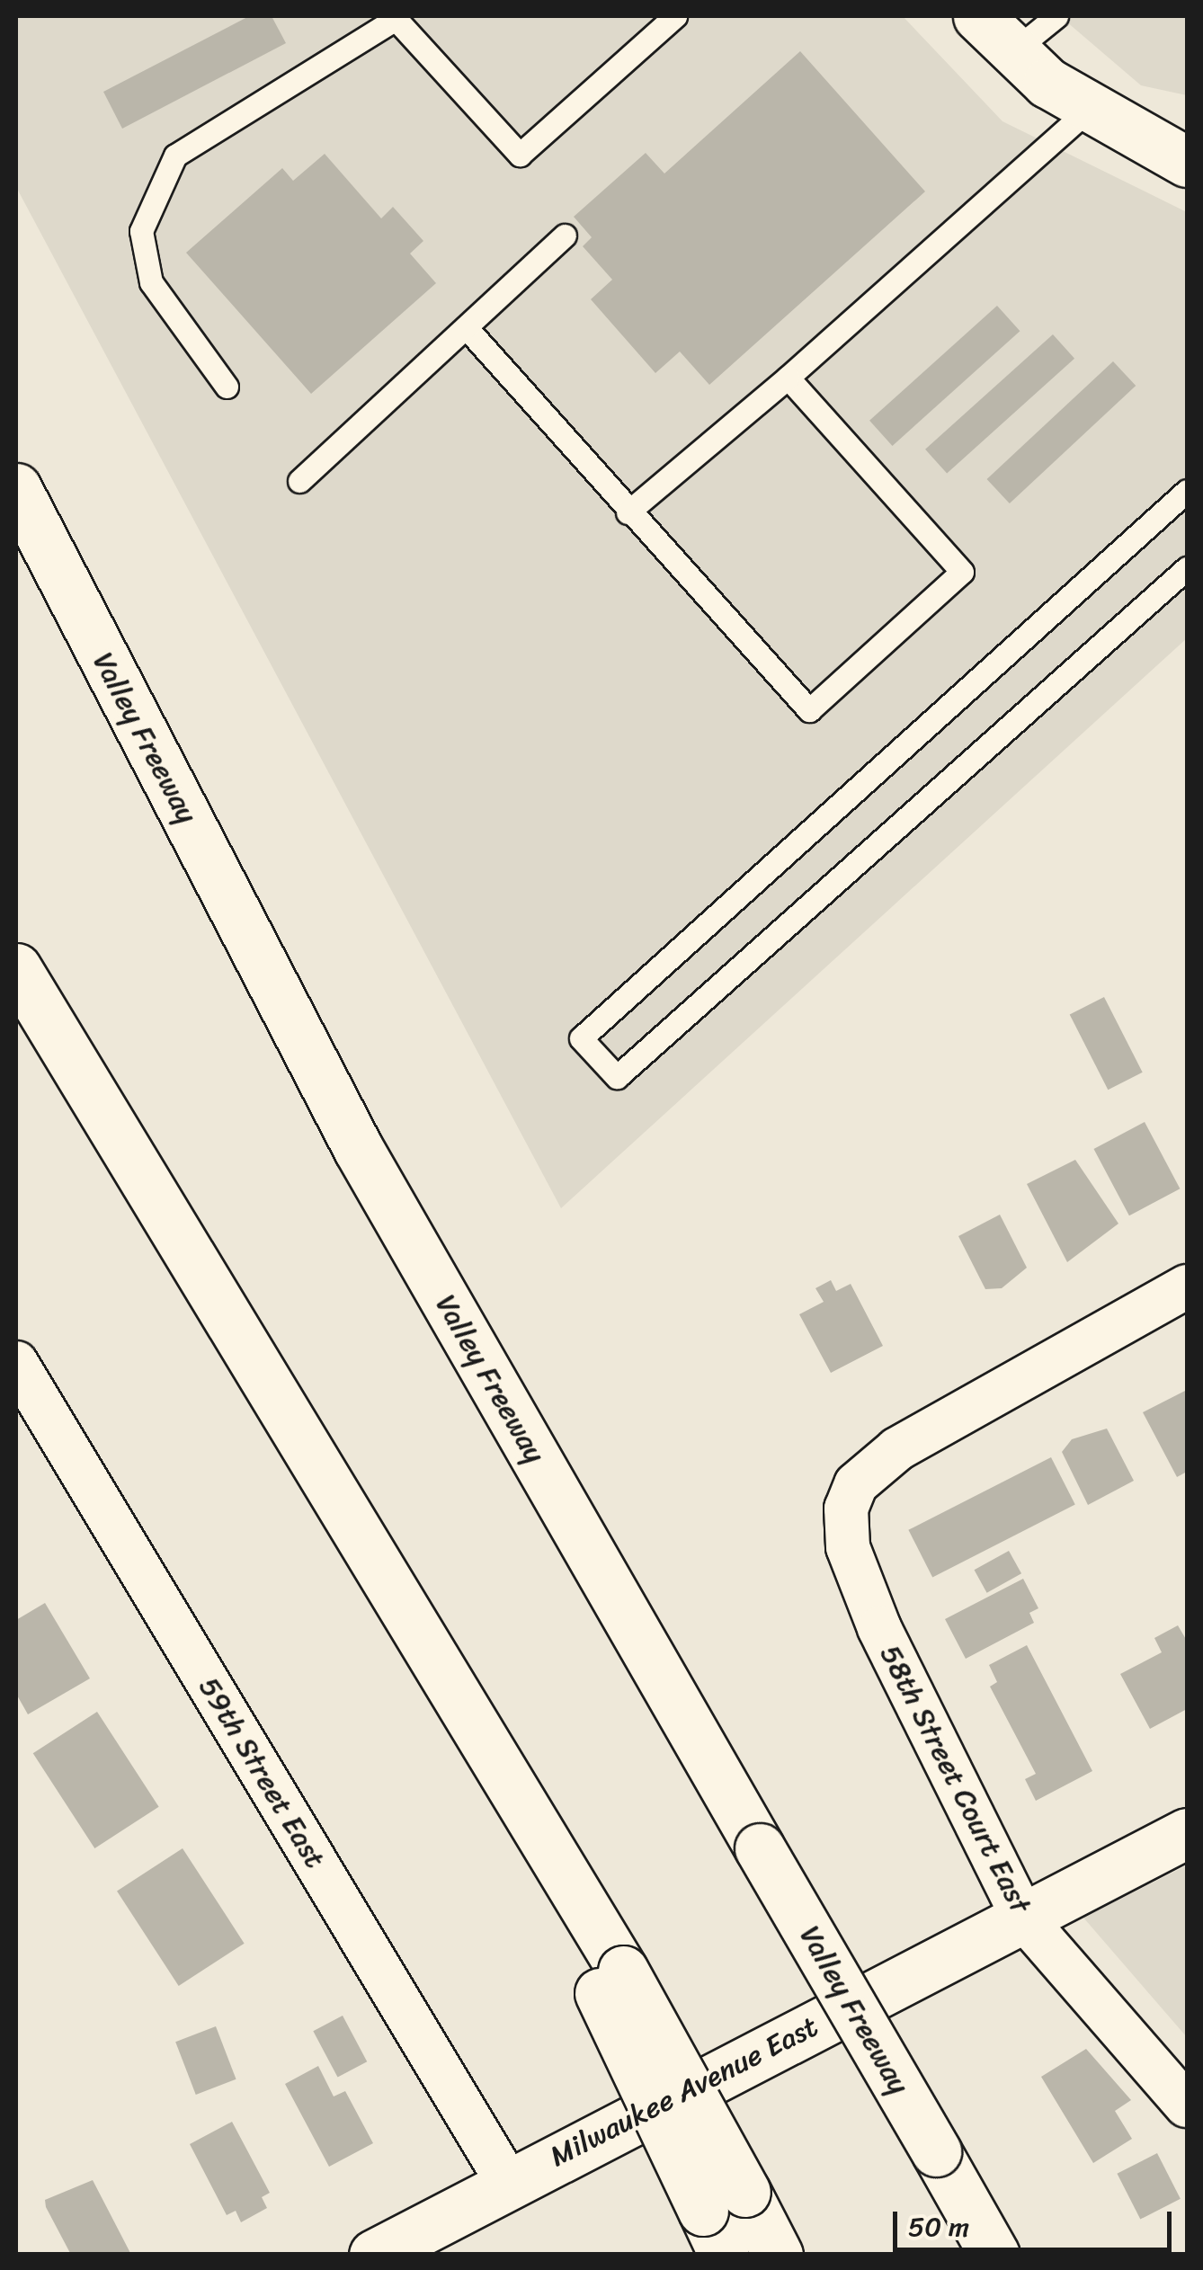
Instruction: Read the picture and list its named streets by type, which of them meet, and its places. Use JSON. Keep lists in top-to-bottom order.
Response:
{
  "streets": {
    "main road": ["Valley Freeway", "Milwaukee Avenue East"],
    "street": ["59th Street East", "58th Street Court East"]
  },
  "crossings": [
    ["59th Street East", "Milwaukee Avenue East"],
    ["58th Street Court East", "Milwaukee Avenue East"]
  ],
  "scale_bar": "50 m"
}
